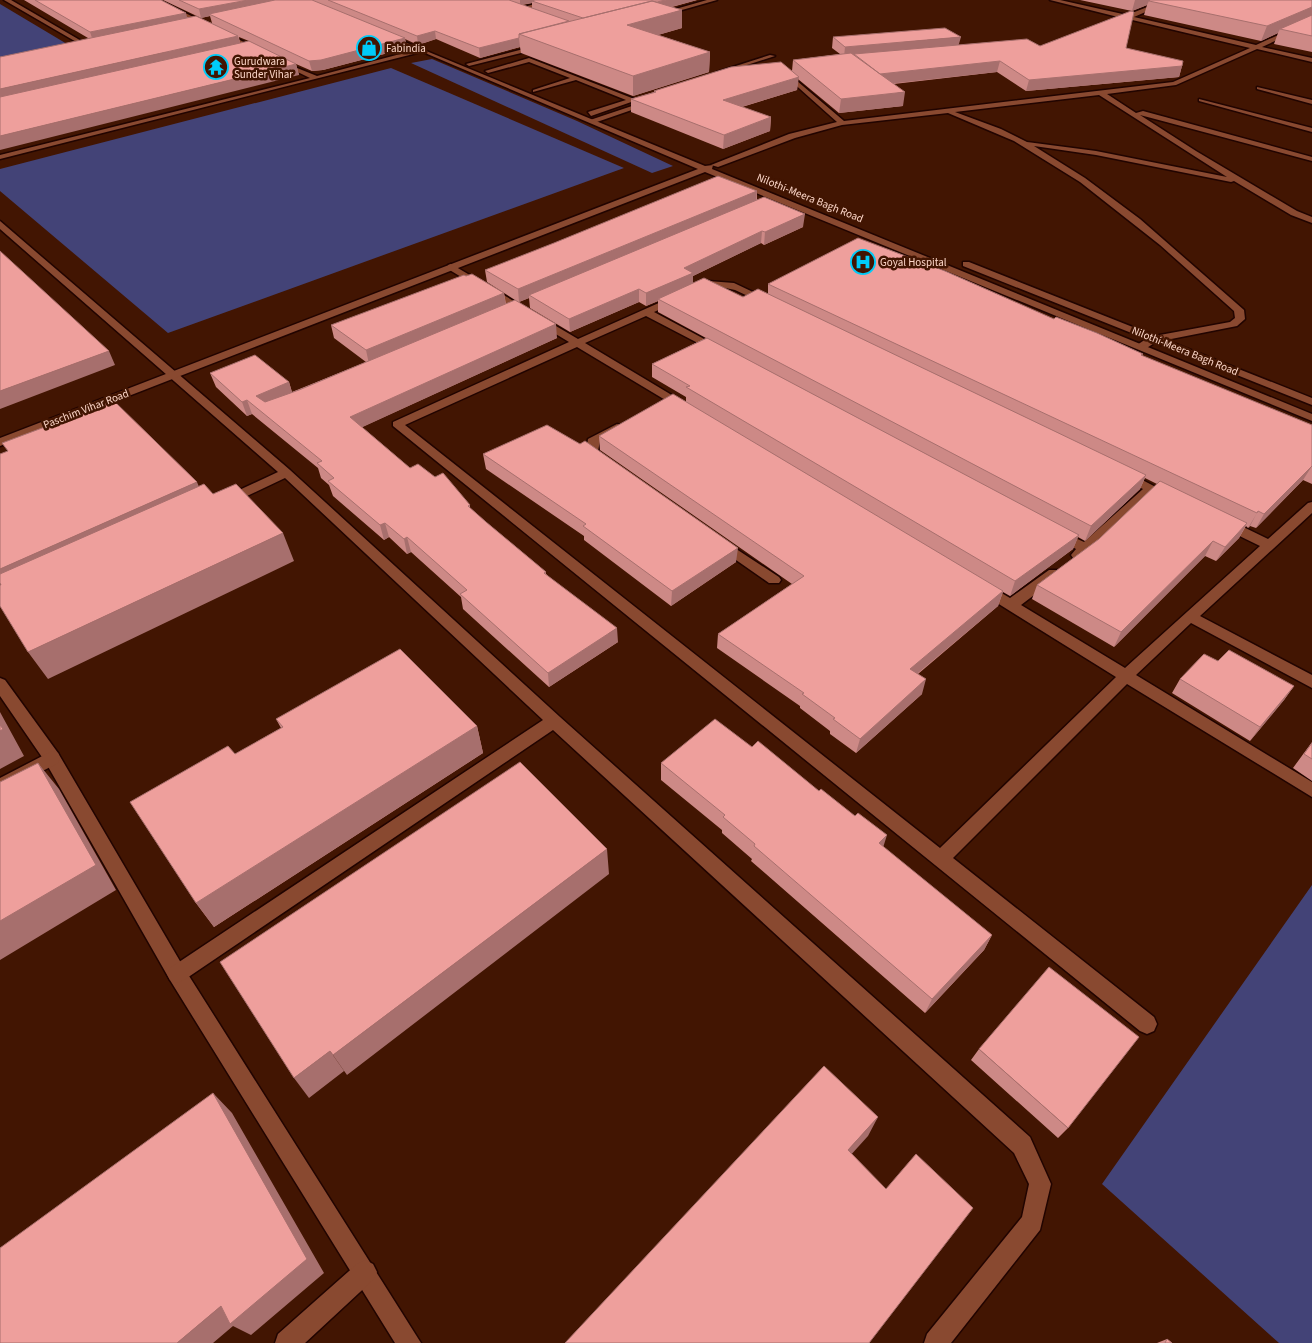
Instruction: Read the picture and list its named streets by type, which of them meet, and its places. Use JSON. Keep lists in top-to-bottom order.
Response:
{
  "streets": {
    "street": ["Nilothi-Meera Bagh Road", "Paschim Vihar Road"]
  },
  "crossings": [
    ["Nilothi-Meera Bagh Road", "Paschim Vihar Road"]
  ],
  "places": {
    "shop": ["Fabindia"],
    "temple": ["Gurudwara Sunder Vihar"],
    "hospital": ["Goyal Hospital"]
  }
}
